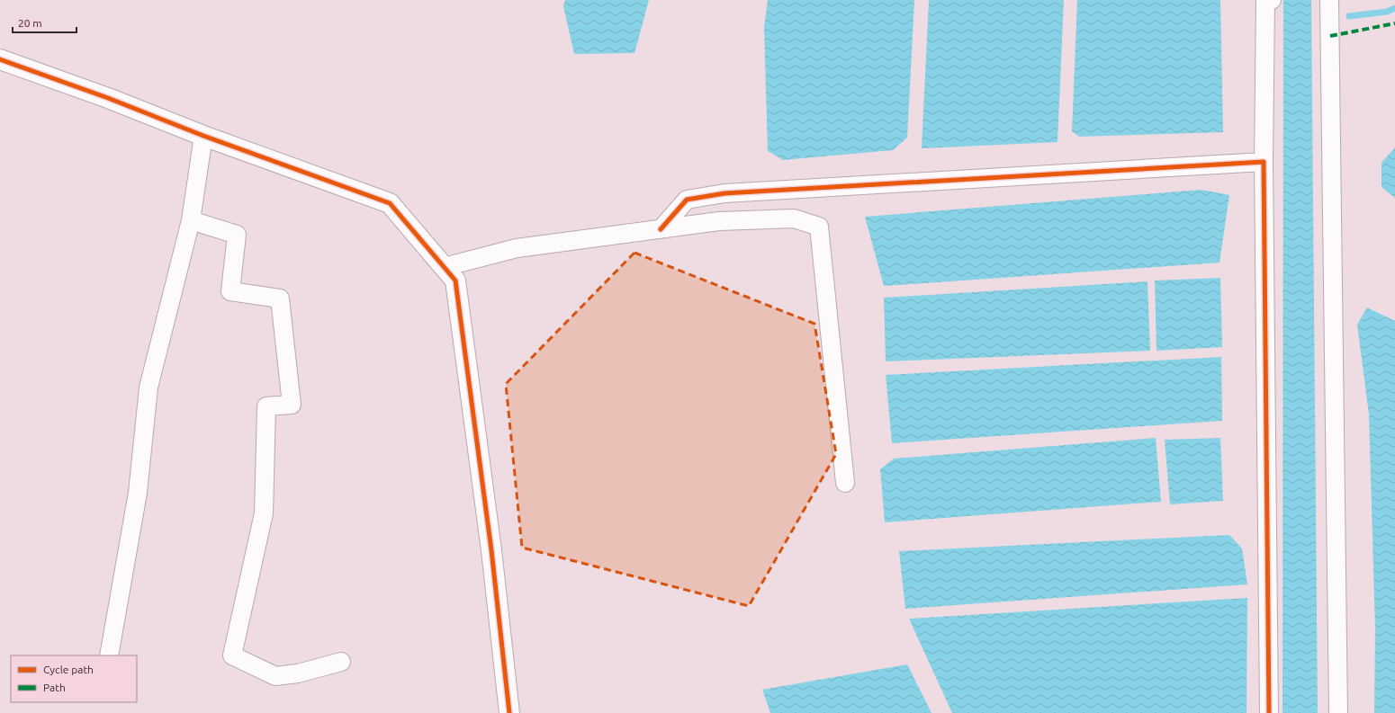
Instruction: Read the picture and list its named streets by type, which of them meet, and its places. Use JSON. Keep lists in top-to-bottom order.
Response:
{
  "legend": ["Cycle path", "Path"],
  "scale_bar": "20 m"
}
